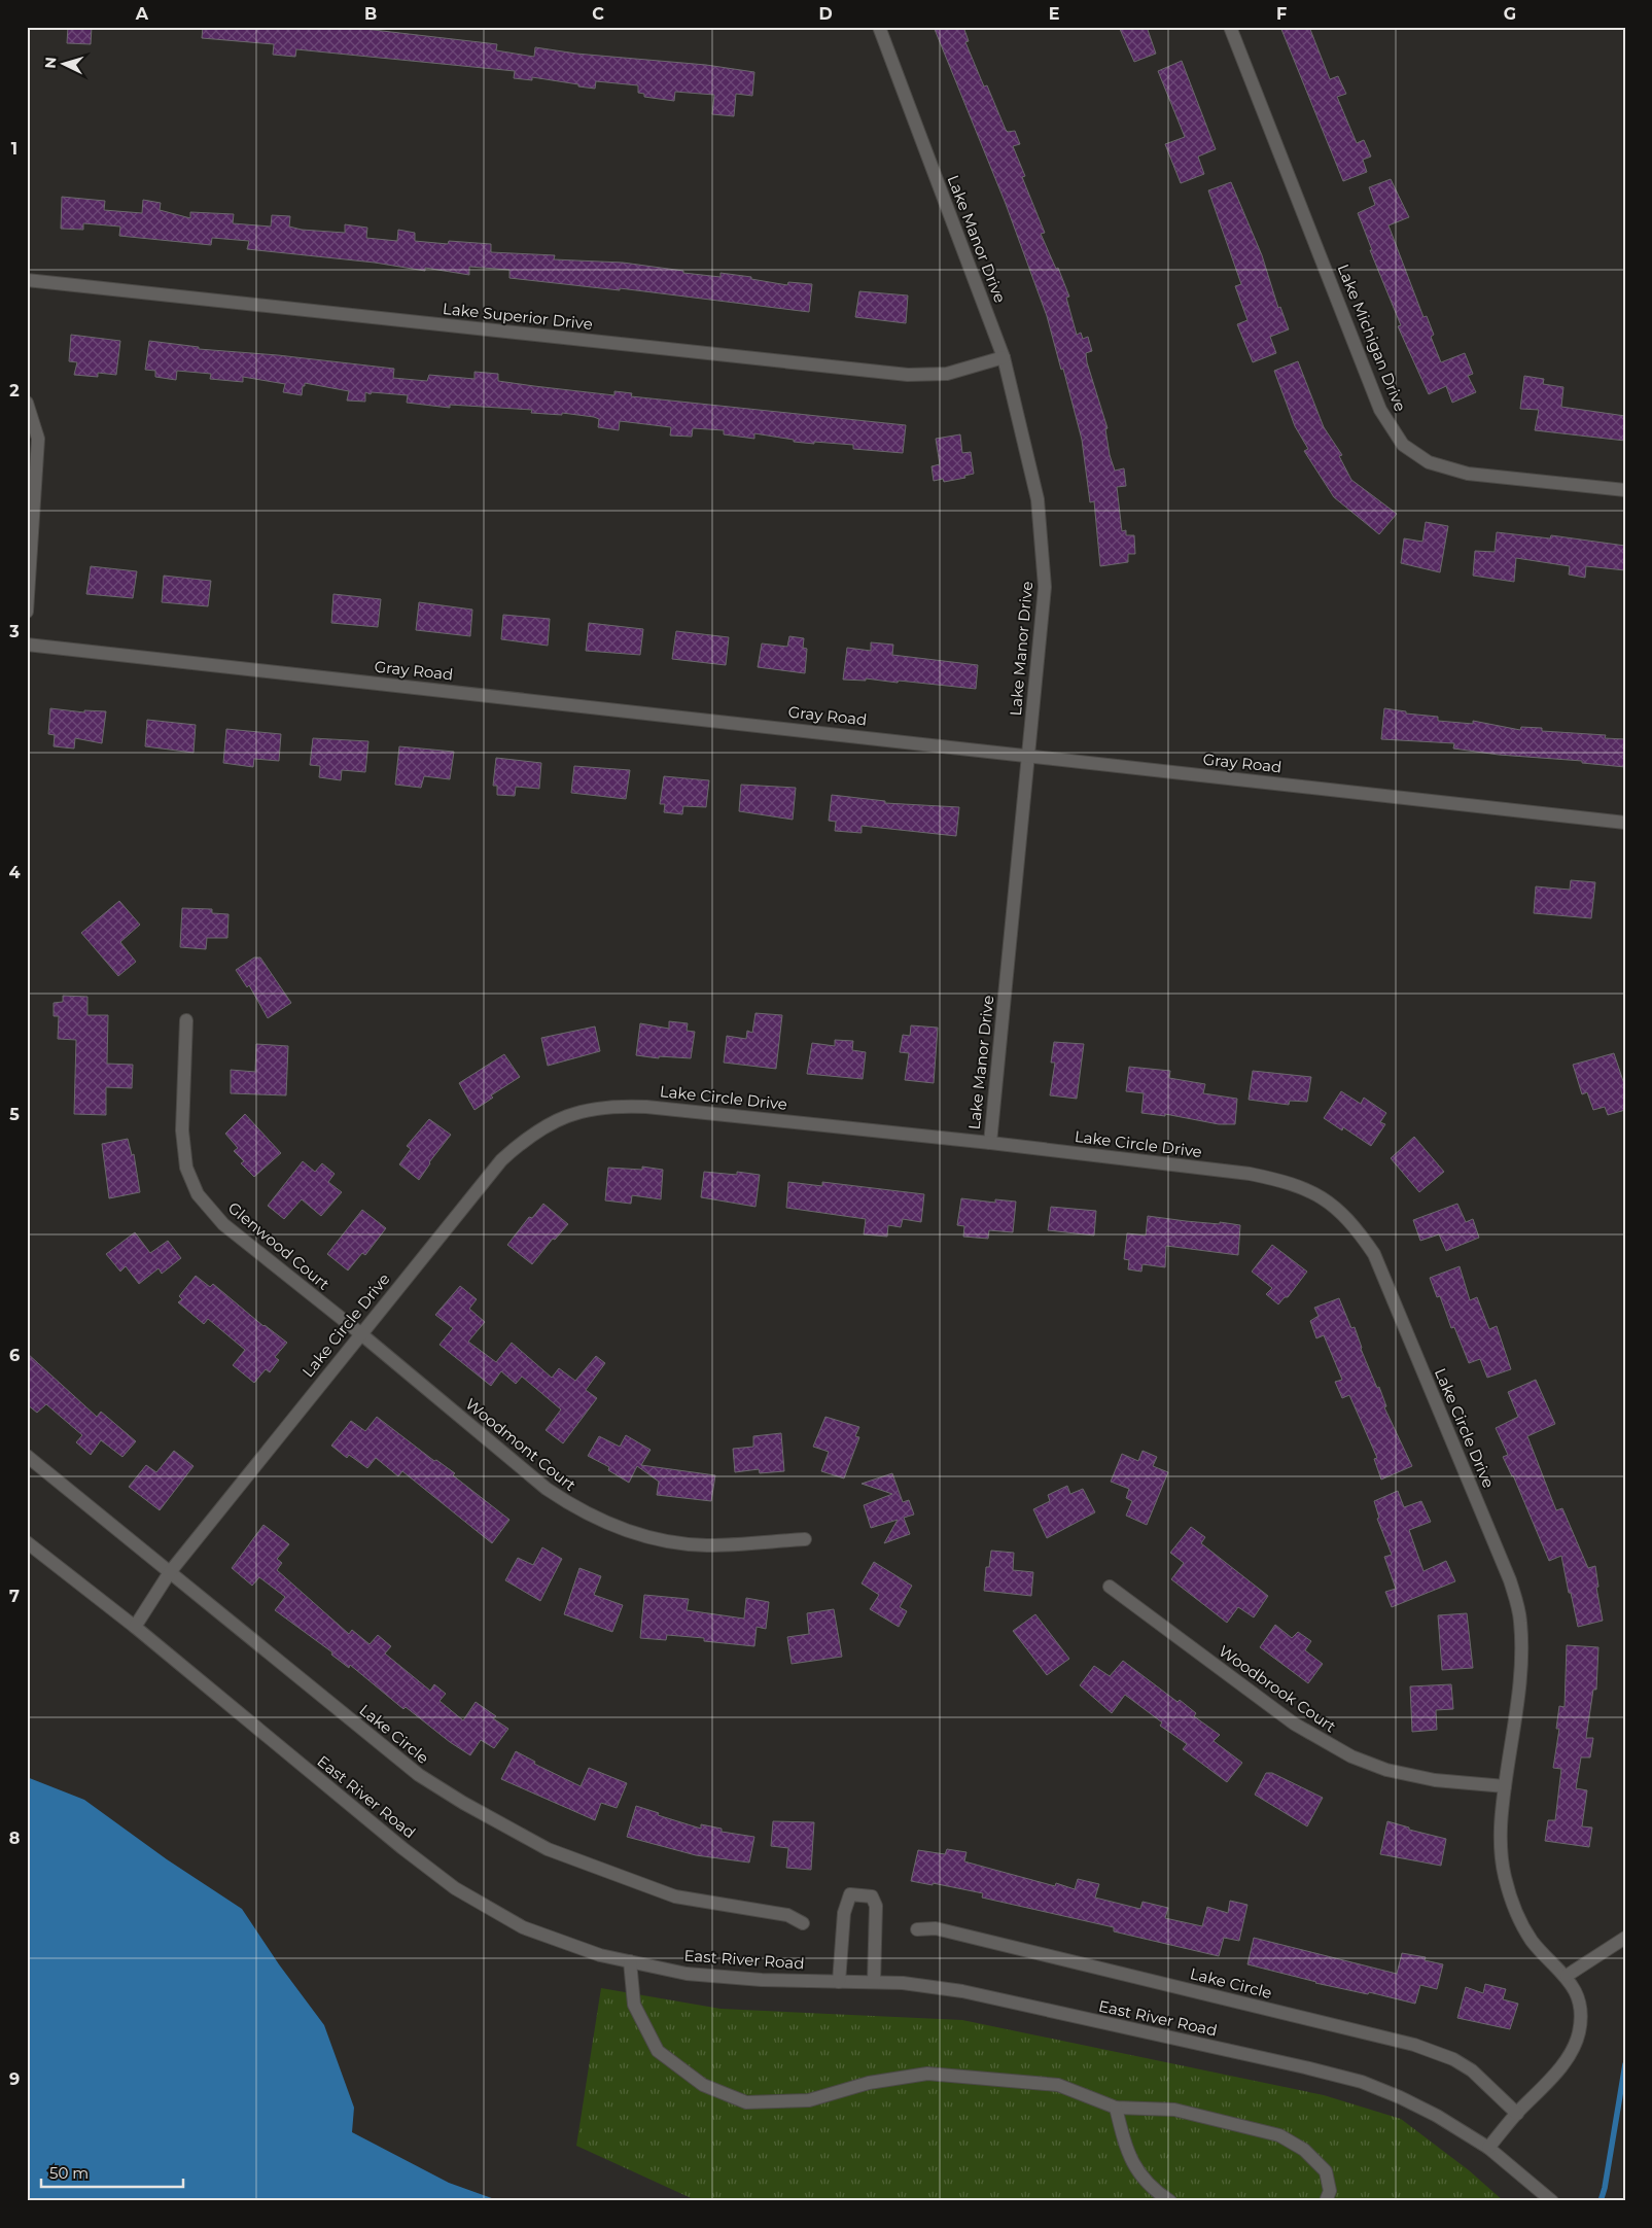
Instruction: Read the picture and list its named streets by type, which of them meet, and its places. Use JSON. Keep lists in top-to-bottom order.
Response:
{
  "streets": {
    "street": [
      "Lake Manor Drive",
      "Lake Superior Drive",
      "Lake Michigan Drive",
      "Gray Road",
      "Lake Circle Drive",
      "Glenwood Court",
      "Woodmont Court",
      "Woodbrook Court",
      "Lake Circle",
      "East River Road"
    ]
  },
  "crossings": [
    ["Lake Manor Drive", "Lake Superior Drive"],
    ["Lake Manor Drive", "Gray Road"],
    ["Lake Manor Drive", "Lake Circle Drive"],
    ["Lake Circle Drive", "Glenwood Court"],
    ["Lake Circle Drive", "Woodmont Court"],
    ["Lake Circle Drive", "Woodbrook Court"],
    ["Lake Circle Drive", "Lake Circle"],
    ["Lake Circle Drive", "East River Road"],
    ["Glenwood Court", "Woodmont Court"]
  ],
  "scale_bar": "50 m",
  "north": "left",
  "grid": {
    "columns": [
      "A",
      "B",
      "C",
      "D",
      "E",
      "F",
      "G"
    ],
    "rows": [
      "1",
      "2",
      "3",
      "4",
      "5",
      "6",
      "7",
      "8",
      "9"
    ]
  }
}
